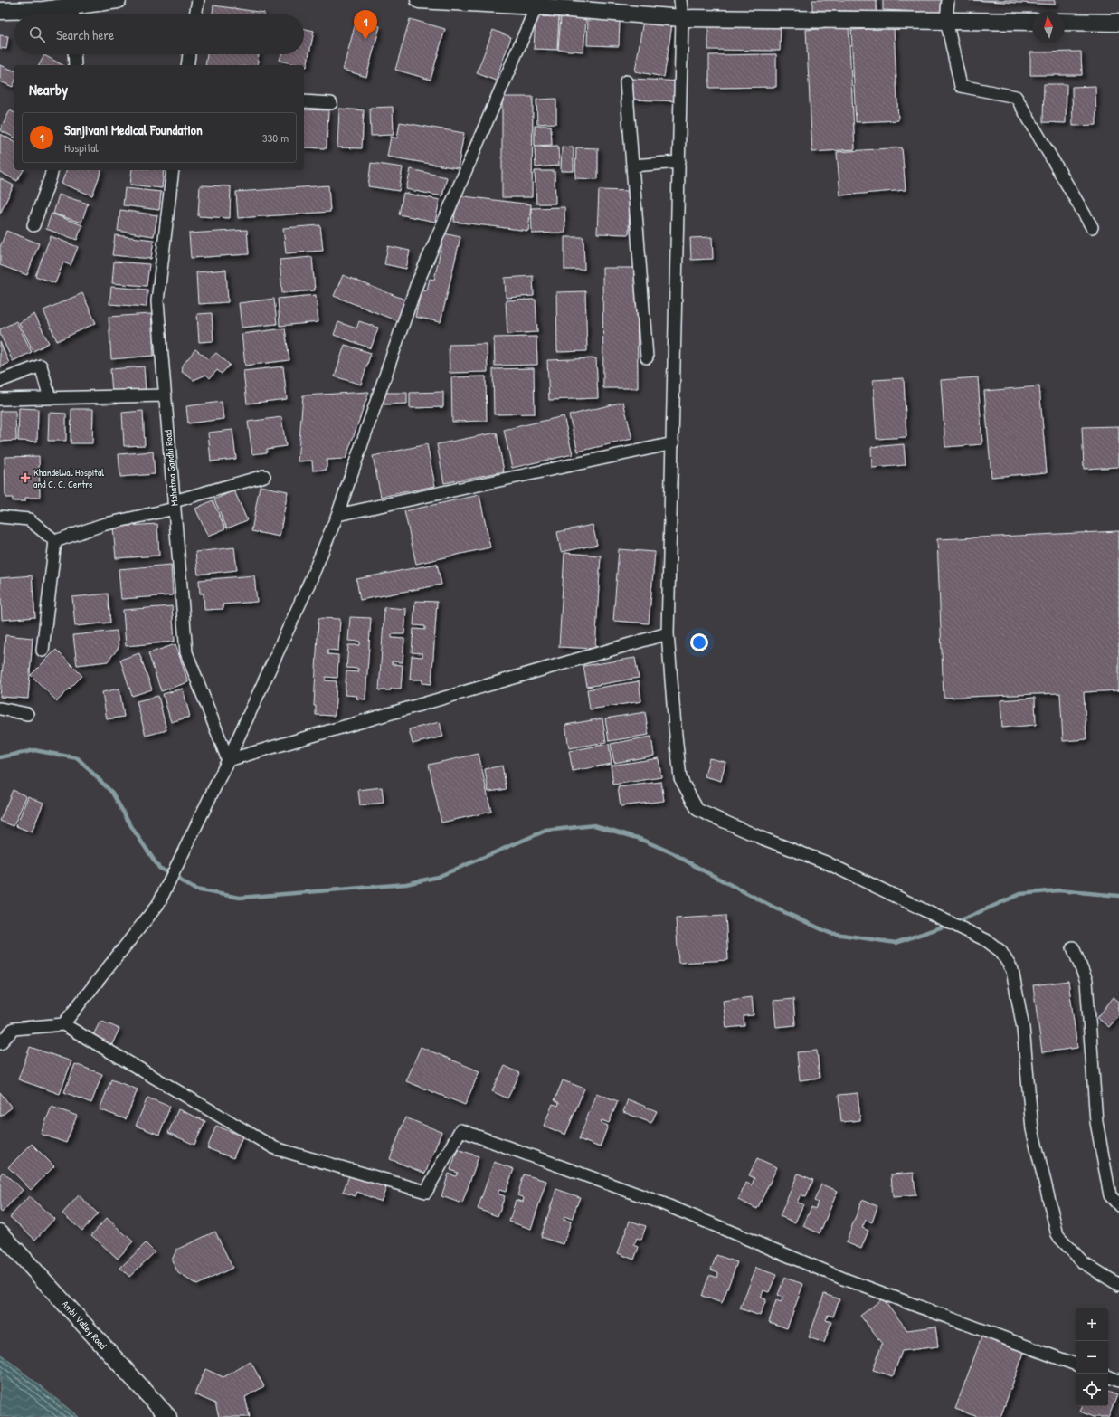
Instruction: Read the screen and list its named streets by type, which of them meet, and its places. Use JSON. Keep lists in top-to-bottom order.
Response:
{
  "streets": {
    "street": ["Mahatma Gandhi Road", "Ambi Valley Road"]
  },
  "places": {
    "health": ["Khandelwal Hospital and C. C. Centre"]
  },
  "north": "top",
  "page": {
    "pins": "1",
    "search": "Search here",
    "heading": "Nearby",
    "list": [
      {
        "mark": "1",
        "name": "Sanjivani Medical Foundation",
        "note": "Hospital",
        "value": "330 m"
      }
    ],
    "map_buttons": ["+", "−"]
  }
}
